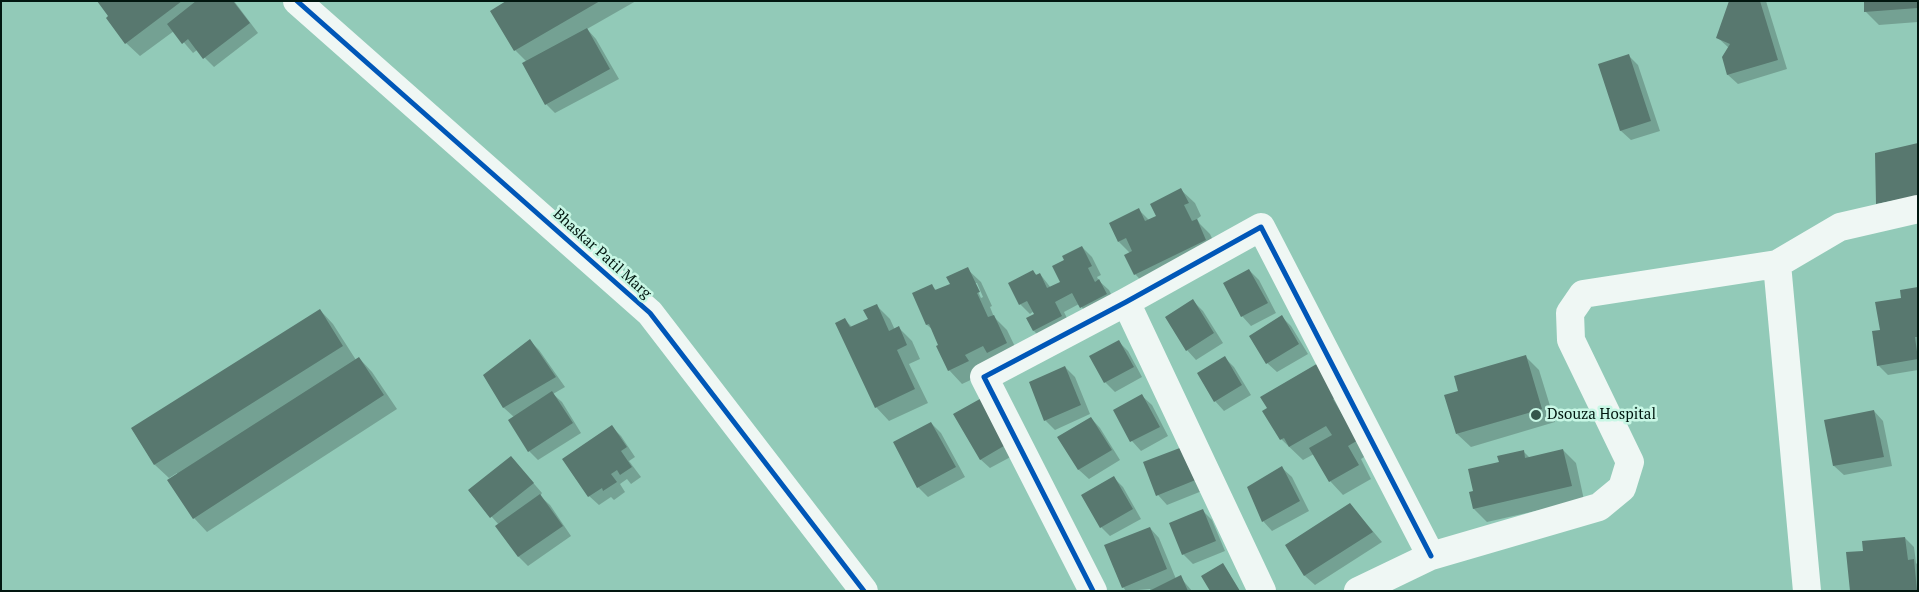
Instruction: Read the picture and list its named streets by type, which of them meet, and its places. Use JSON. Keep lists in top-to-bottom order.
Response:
{
  "streets": {
    "street": ["Bhaskar Patil Marg"]
  },
  "places": ["Dsouza Hospital"]
}
